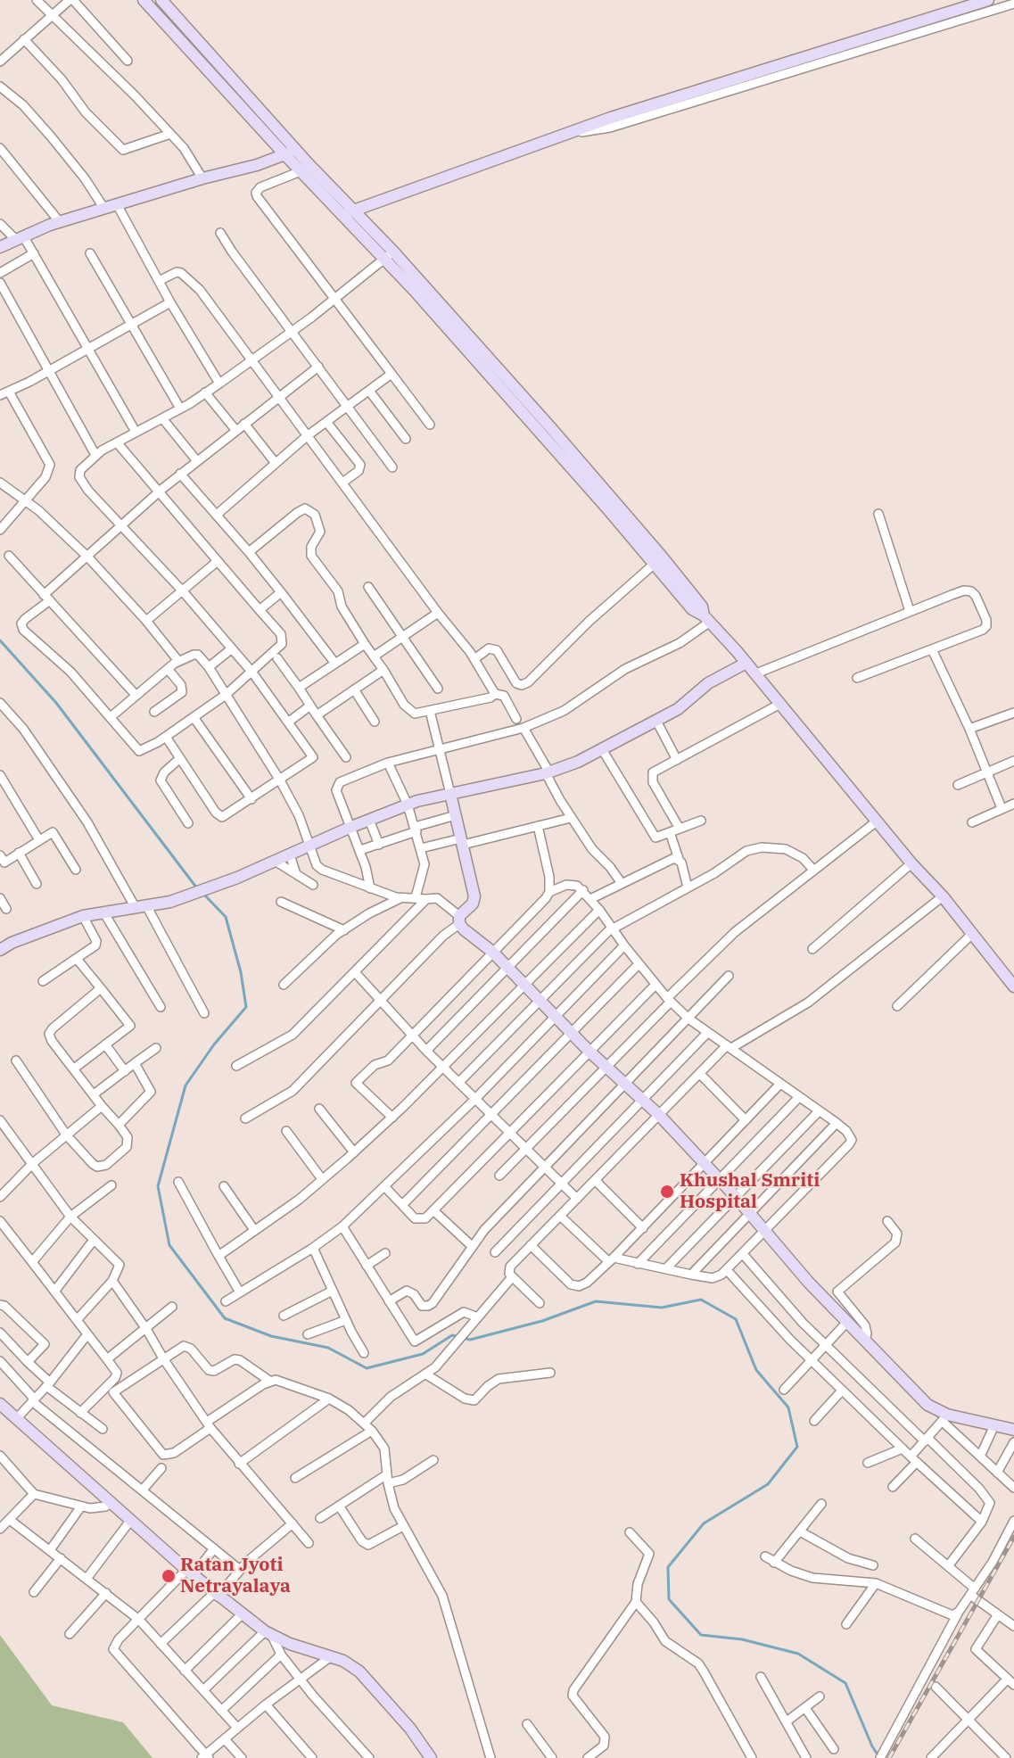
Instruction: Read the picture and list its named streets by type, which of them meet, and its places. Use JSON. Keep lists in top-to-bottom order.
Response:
{
  "places": ["Khushal Smriti Hospital", "Ratan Jyoti Netrayalaya"]
}
